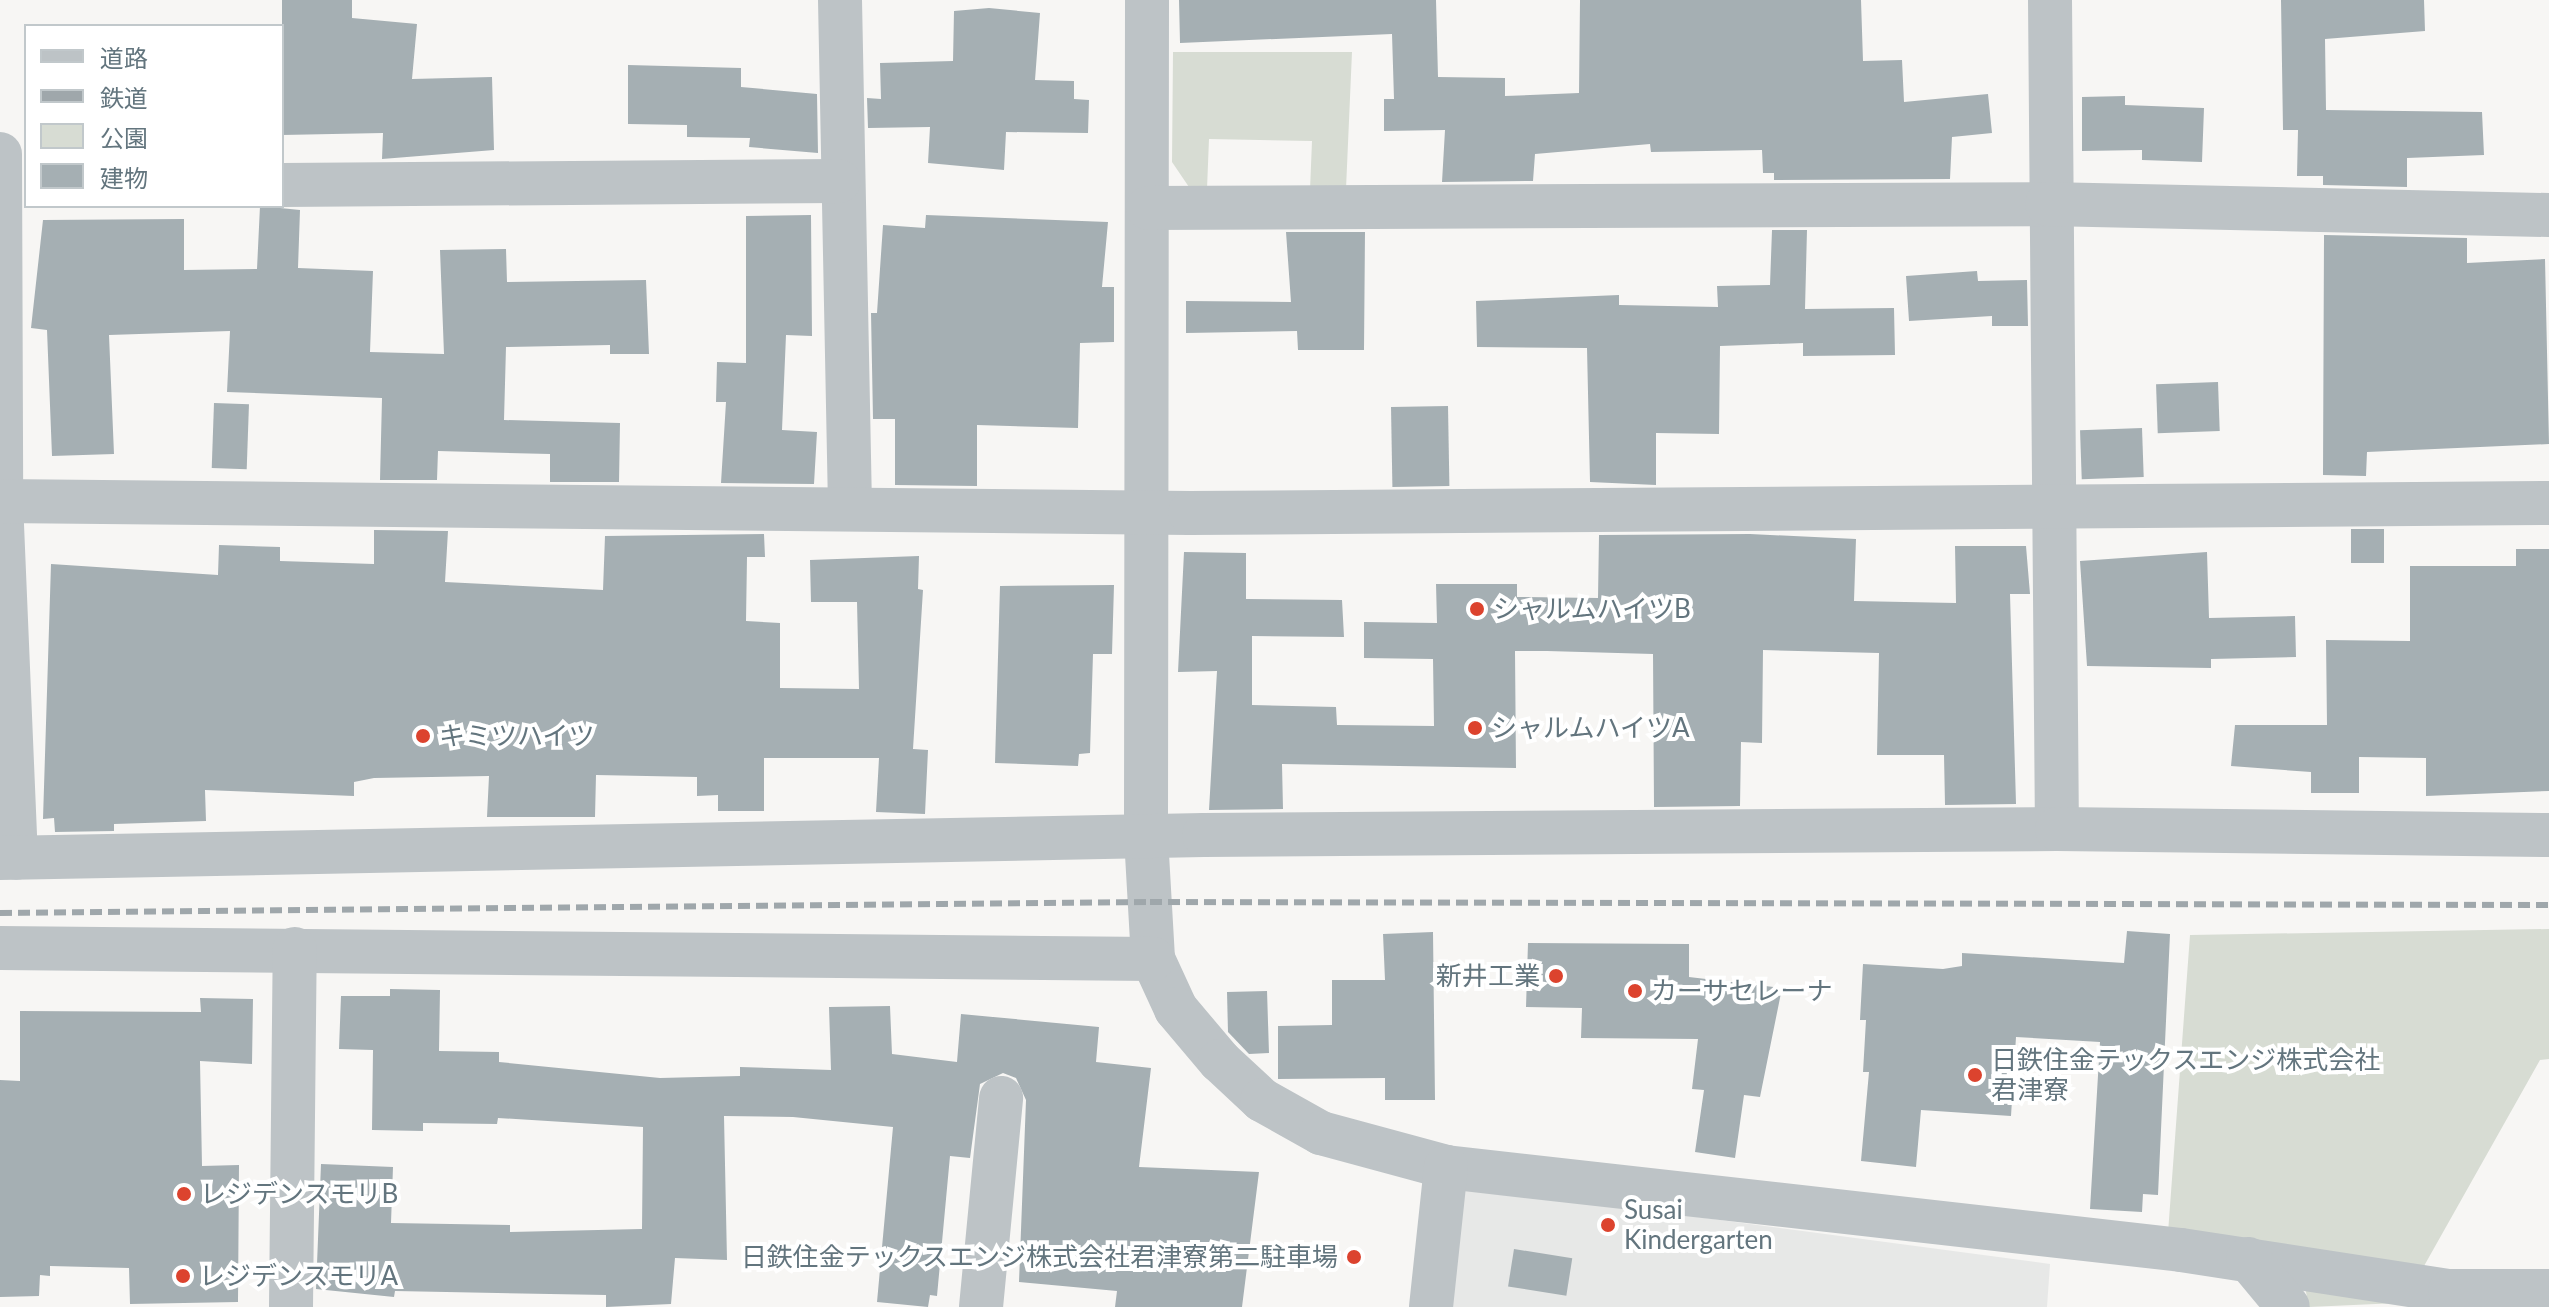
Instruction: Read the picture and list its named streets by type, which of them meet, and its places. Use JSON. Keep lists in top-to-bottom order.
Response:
{
  "places": [
    "シャルムハイツB",
    "シャルムハイツA",
    "キミツハイツ",
    "新井工業",
    "カーサセレーナ",
    "日鉄住金テックスエンジ株式会社 君津寮",
    "レジデンスモリB",
    "Susai Kindergarten",
    "日鉄住金テックスエンジ株式会社君津寮第二駐車場",
    "レジデンスモリA"
  ],
  "legend": [
    "道路",
    "鉄道",
    "公園",
    "建物"
  ]
}
